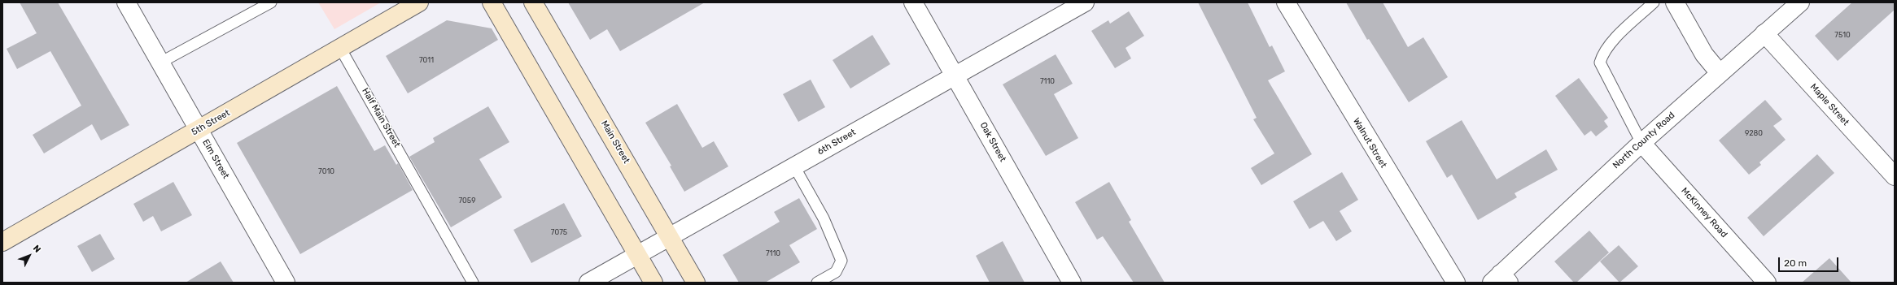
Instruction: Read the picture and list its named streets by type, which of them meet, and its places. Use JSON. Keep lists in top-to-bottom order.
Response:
{
  "streets": {
    "main road": ["5th Street", "Main Street"],
    "street": [
      "Maple Street",
      "North County Road",
      "6th Street",
      "Oak Street",
      "Walnut Street",
      "Elm Street",
      "McKinney Road"
    ],
    "lane": ["Half Main Street"]
  },
  "crossings": [
    ["Maple Street", "North County Road"],
    ["Half Main Street", "5th Street"],
    ["5th Street", "Elm Street"],
    ["North County Road", "McKinney Road"],
    ["Main Street", "6th Street"],
    ["6th Street", "Oak Street"]
  ],
  "house_numbers": [
    "7510",
    "7011",
    "7110",
    "9280",
    "7010",
    "7059",
    "7075",
    "7110"
  ],
  "scale_bar": "20 m",
  "north": "top right"
}
